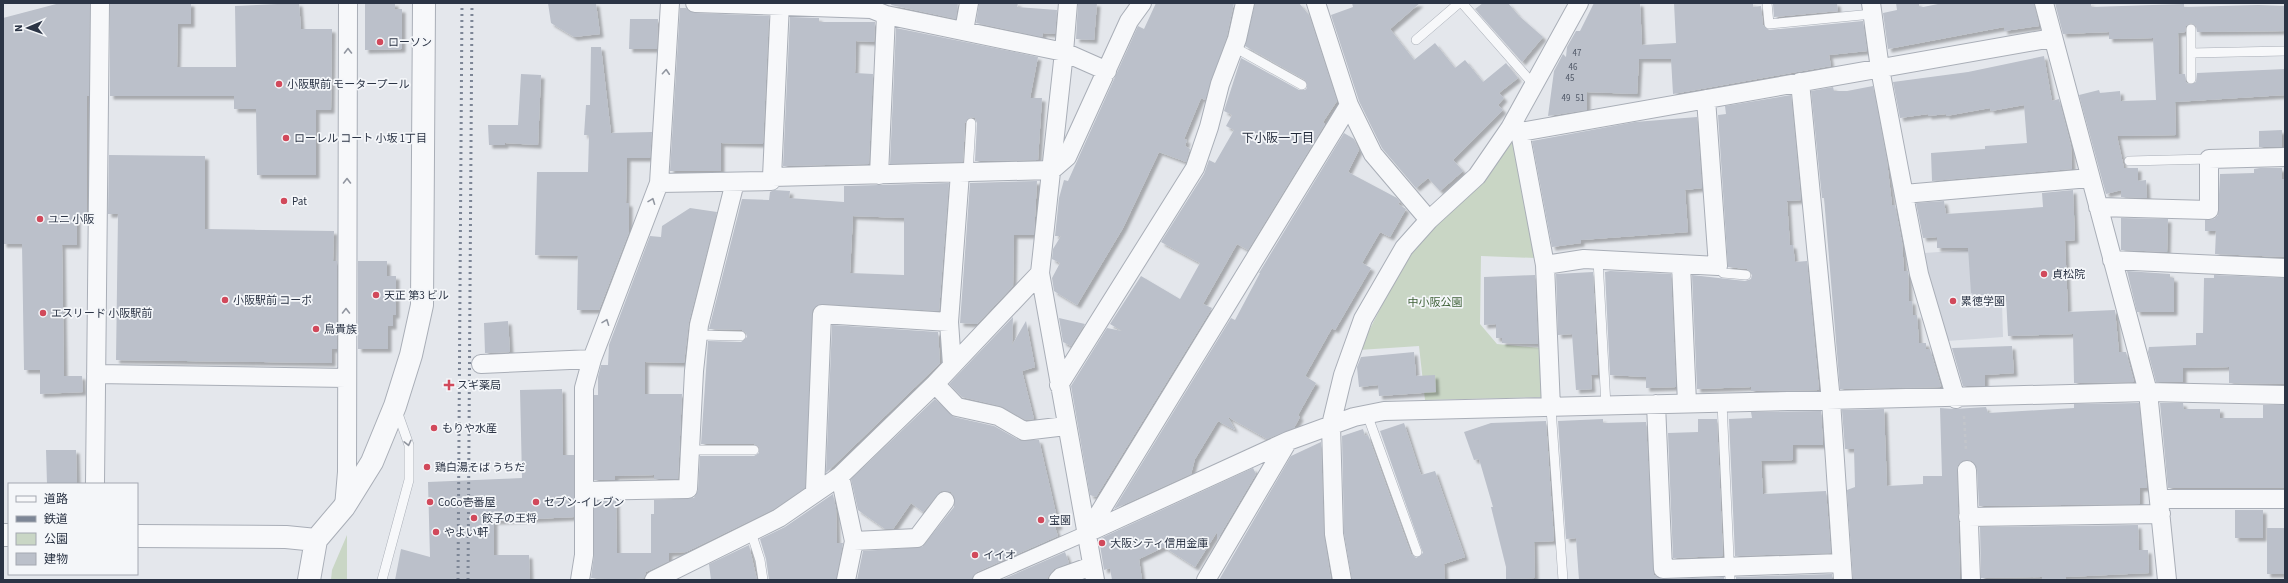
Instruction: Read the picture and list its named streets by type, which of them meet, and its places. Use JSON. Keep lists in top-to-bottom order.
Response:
{
  "districts": ["下小阪一丁目"],
  "parks": ["中小阪公園"],
  "places": {
    "other": [
      "ローソン",
      "小阪駅前 モータープール",
      "ローレル コート 小坂 1丁目",
      "Pat",
      "ユニ 小阪",
      "貞松院",
      "天正 第3 ビル",
      "小阪駅前 コーポ",
      "累徳学園",
      "エスリード 小阪駅前",
      "鳥貴族",
      "もりや水産",
      "鶏白湯そば うちだ",
      "CoCo壱番屋",
      "セブン-イレブン",
      "餃子の王将",
      "宝園",
      "やよい軒",
      "大阪シティ信用金庫",
      "イイオ"
    ],
    "health": ["スギ薬局"]
  },
  "house_numbers": [
    "47",
    "46",
    "45",
    "49",
    "51"
  ],
  "legend": [
    "道路",
    "鉄道",
    "公園",
    "建物"
  ],
  "north": "left"
}
